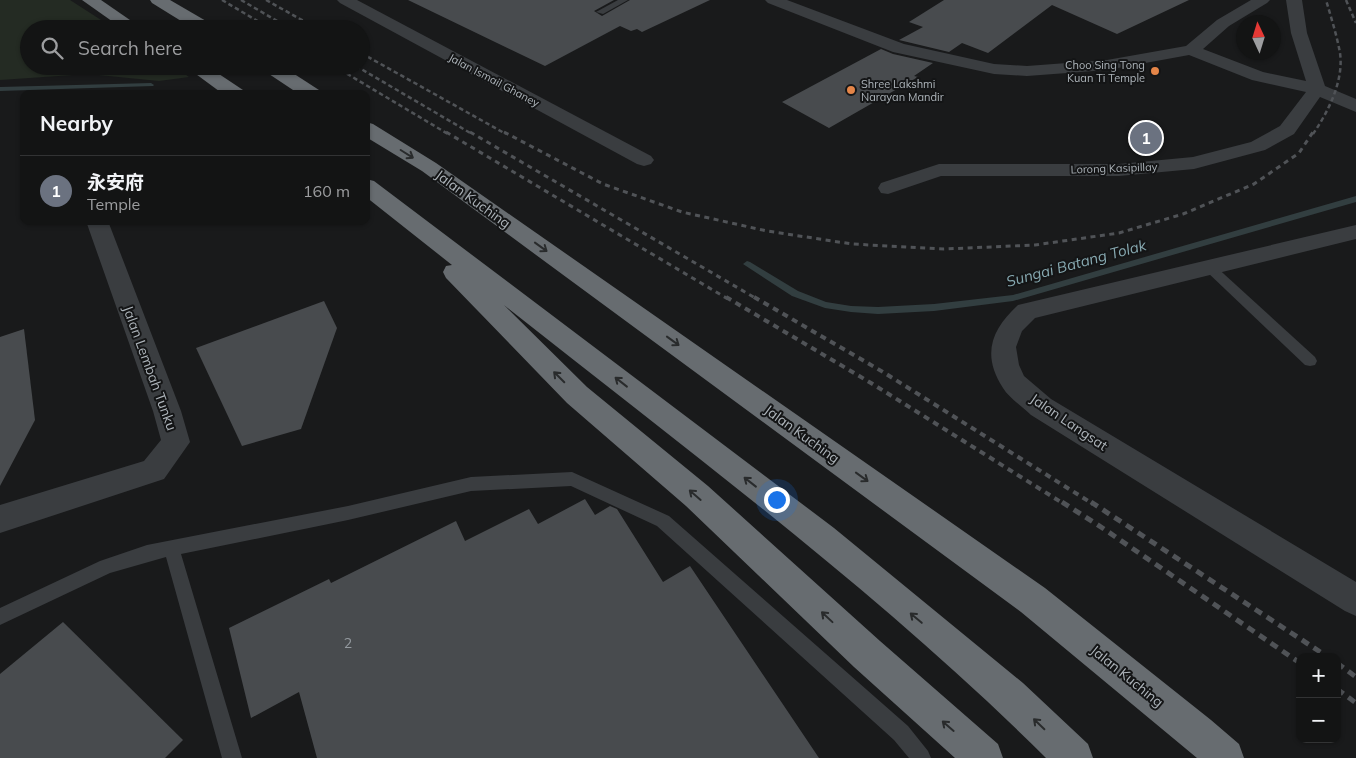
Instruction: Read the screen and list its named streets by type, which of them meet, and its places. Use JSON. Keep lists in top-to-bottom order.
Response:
{
  "streets": {
    "highway": ["Jalan Kuching"],
    "street": [
      "Jalan Ismail Ghaney",
      "Lorong Kasipillay",
      "Jalan Lembah Tunku",
      "Jalan Langsat"
    ]
  },
  "water": ["Sungai Batang Tolak"],
  "places": ["Choo Sing Tong Kuan Ti Temple", "Shree Lakshmi Narayan Mandir"],
  "house_numbers": ["2"],
  "north": "top",
  "page": {
    "search": "Search here",
    "heading": "Nearby",
    "pins": "1",
    "list": [
      {
        "mark": "1",
        "name": "永安府",
        "note": "Temple",
        "value": "160 m"
      }
    ],
    "map_buttons": ["+", "−"]
  }
}
